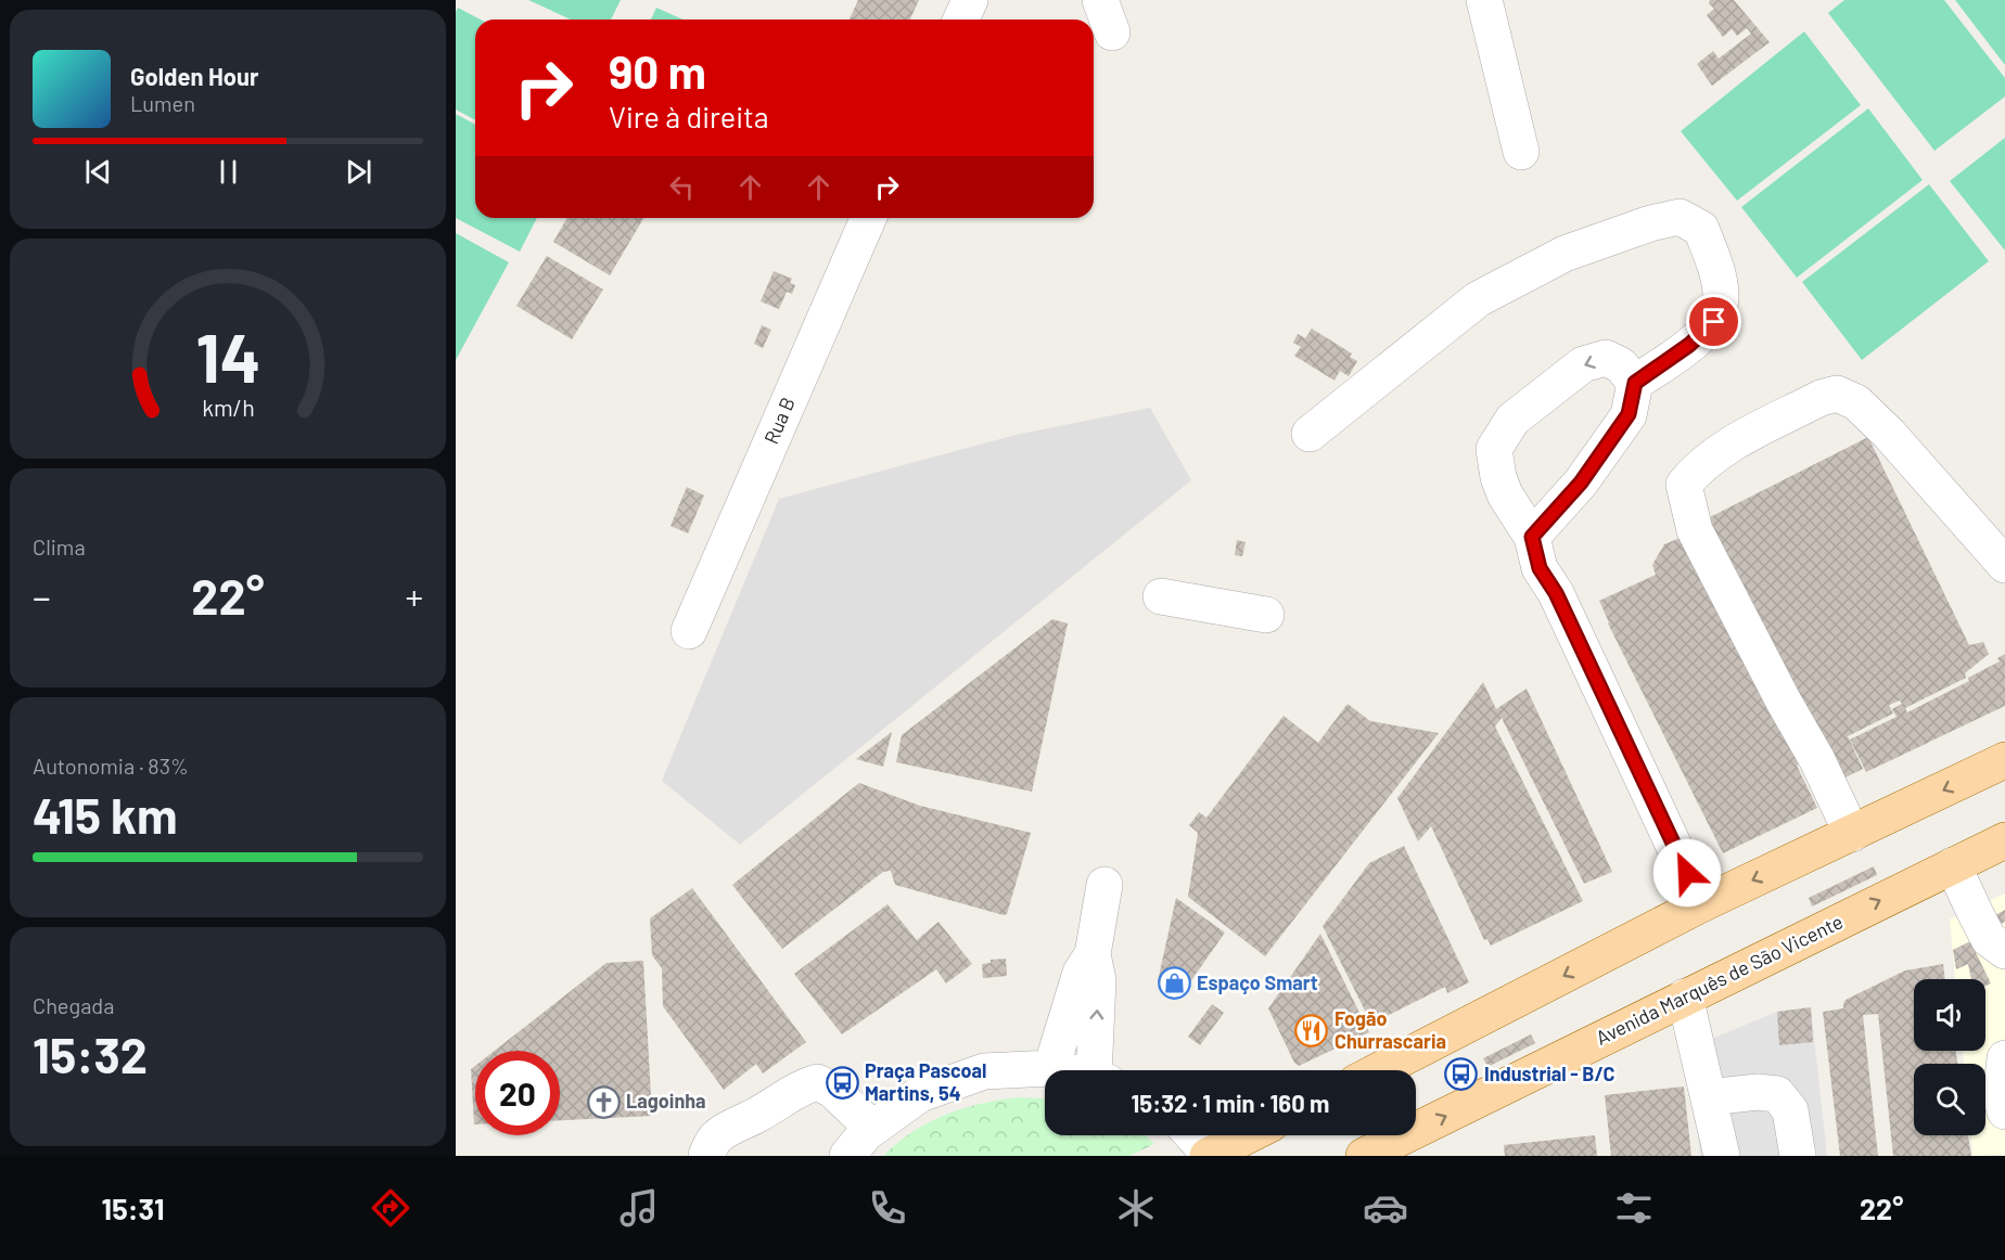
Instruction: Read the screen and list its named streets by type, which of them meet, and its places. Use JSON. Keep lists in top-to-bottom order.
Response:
{
  "streets": {
    "main road": ["Avenida Marquês de São Vicente"],
    "street": ["Rua B"]
  },
  "places": {
    "shop": ["Espaço Smart"],
    "restaurant": ["Fogão Churrascaria"],
    "bus stop": ["Industrial - B/C", "Praça Pascoal Martins, 54"],
    "church": ["Lagoinha"]
  },
  "page": {
    "turn": ["90 m", "Vire à direita"],
    "song": ["Golden Hour", "Lumen"],
    "tile": [
      "Clima",
      ["Autonomia · 83%", "415 km"],
      ["Chegada", "15:32"]
    ],
    "heat": ["−", "22°", "+"],
    "limit": "20",
    "trip": "15:32 · 1 min · 160 m",
    "tabs": ["15:31", "22°"],
    "gauge": ["14", "km/h"]
  }
}
